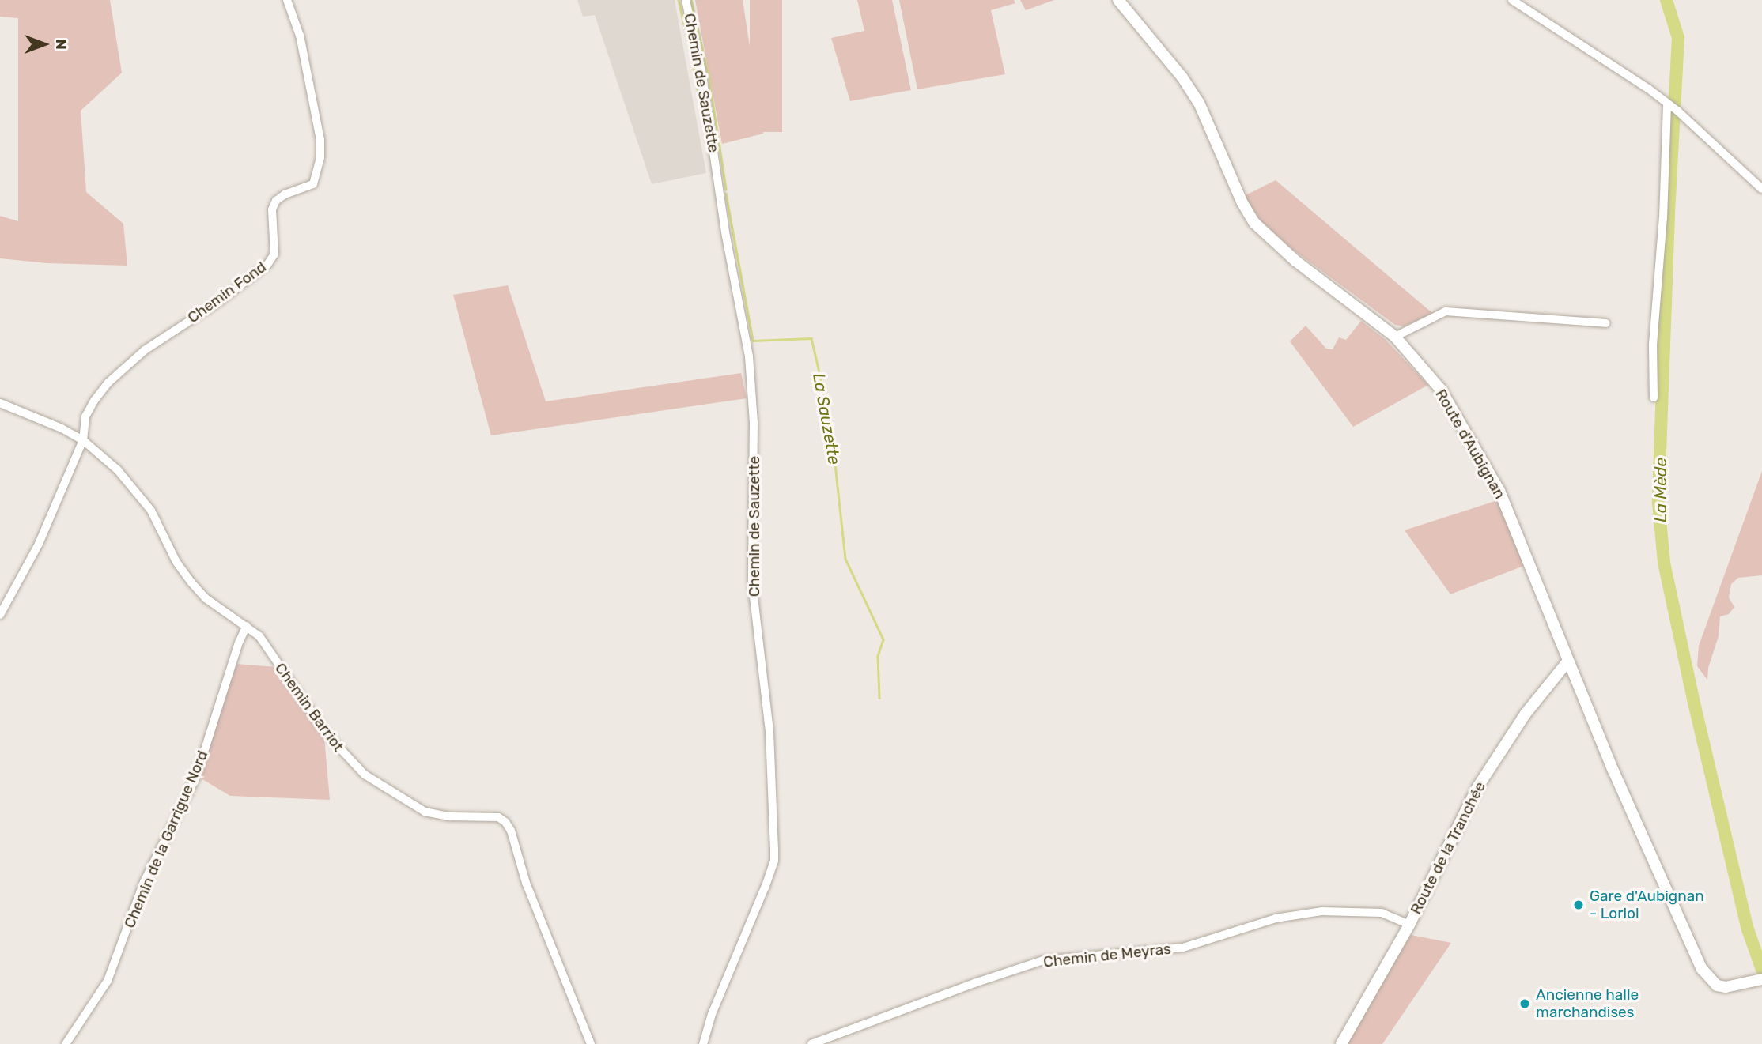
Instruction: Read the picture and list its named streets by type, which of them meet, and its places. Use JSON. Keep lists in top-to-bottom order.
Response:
{
  "streets": {
    "street": [
      "Chemin de Sauzette",
      "Chemin Fond",
      "Route d'Aubignan",
      "Chemin Barriot",
      "Chemin de la Garrigue Nord",
      "Route de la Tranchée",
      "Chemin de Meyras"
    ]
  },
  "crossings": [
    ["Chemin Fond", "Chemin Barriot"],
    ["Route d'Aubignan", "Route de la Tranchée"],
    ["Chemin Barriot", "Chemin de la Garrigue Nord"],
    ["Route de la Tranchée", "Chemin de Meyras"]
  ],
  "water": ["La Sauzette", "La Mède"],
  "places": ["Gare d'Aubignan - Loriol", "Ancienne halle marchandises"],
  "north": "right"
}
